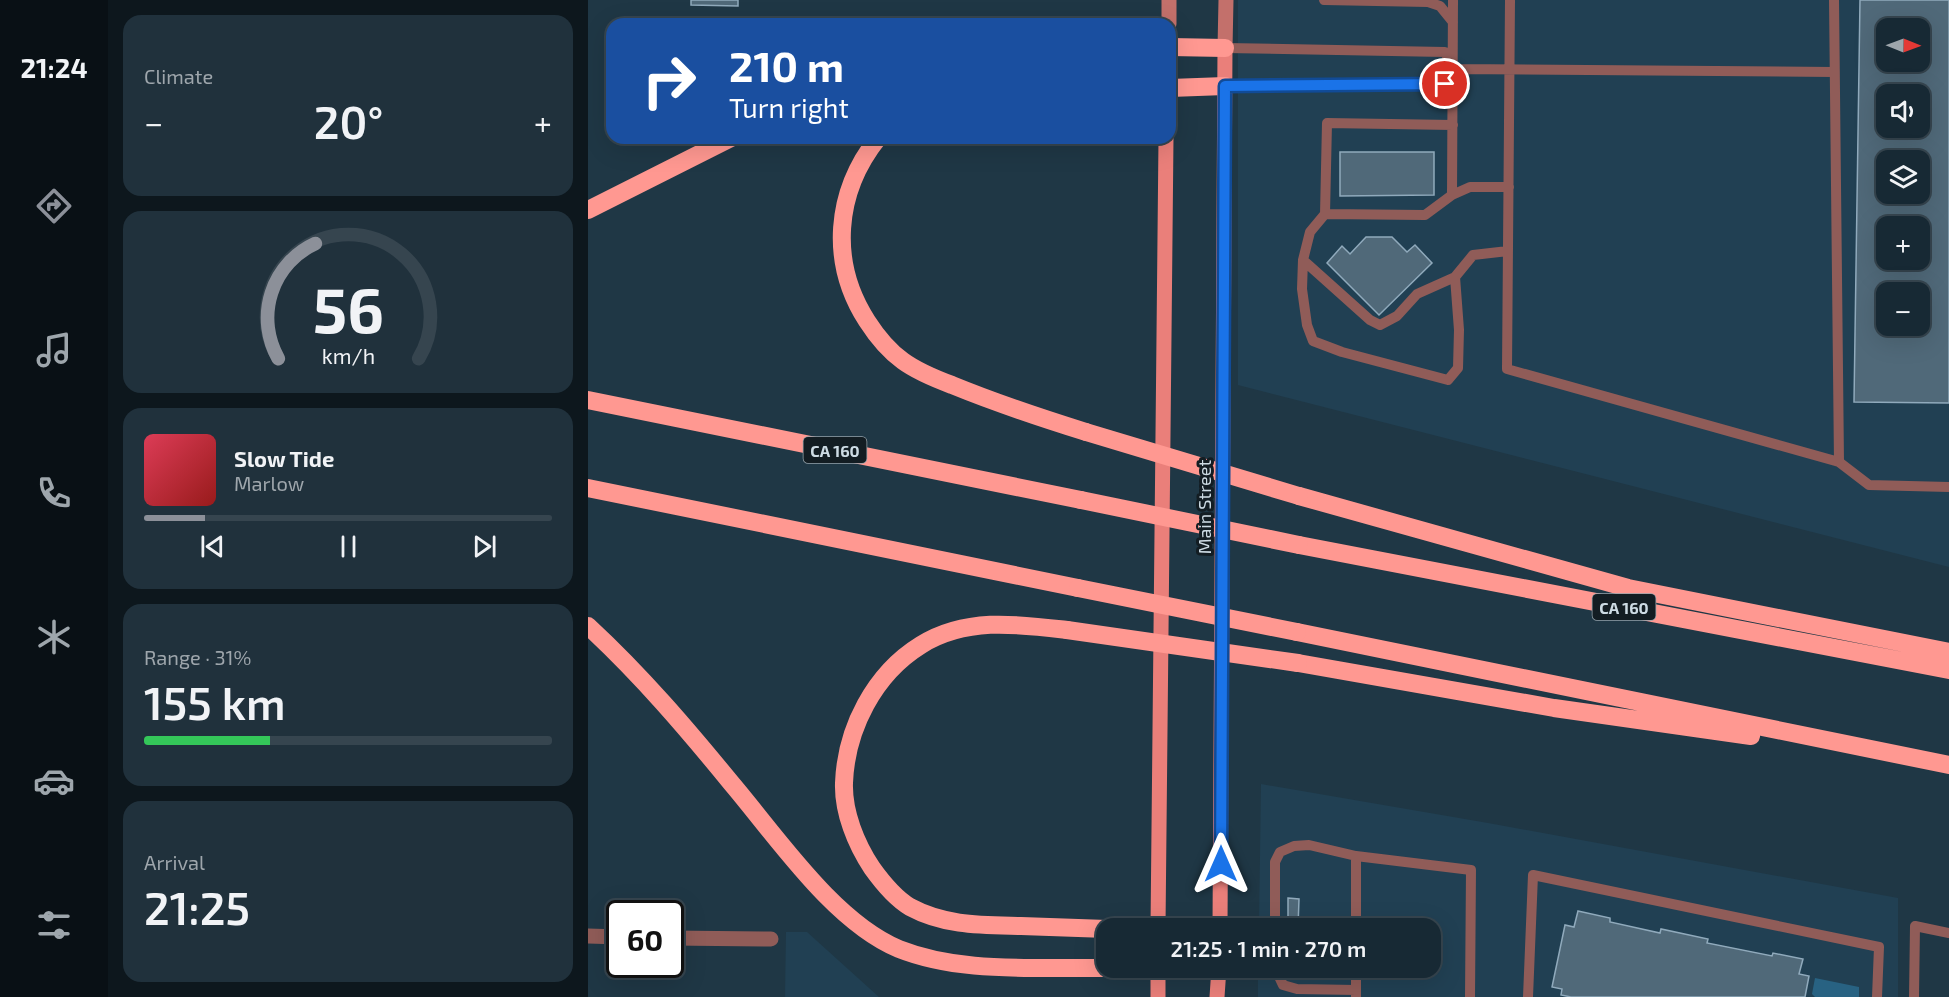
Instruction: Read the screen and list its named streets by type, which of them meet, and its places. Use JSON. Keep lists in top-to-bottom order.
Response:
{
  "streets": {
    "highway": ["CA 160"],
    "main road": ["Main Street"]
  },
  "north": "right",
  "page": {
    "tabs": "21:24",
    "tile": [
      "Climate",
      ["Range · 31%", "155 km"],
      ["Arrival", "21:25"]
    ],
    "map_buttons": ["+", "−"],
    "turn": ["210 m", "Turn right"],
    "heat": ["−", "20°", "+"],
    "song": ["Slow Tide", "Marlow"],
    "limit": "60",
    "trip": "21:25 · 1 min · 270 m",
    "gauge": ["56", "km/h"]
  }
}
